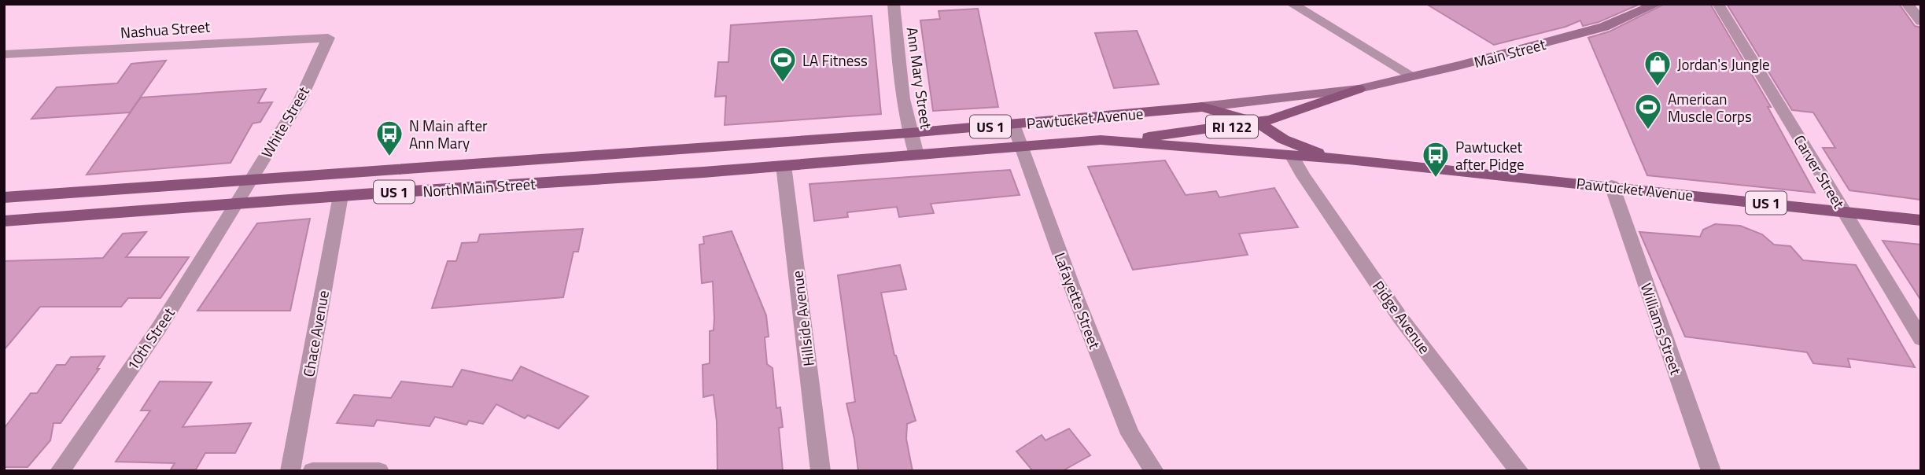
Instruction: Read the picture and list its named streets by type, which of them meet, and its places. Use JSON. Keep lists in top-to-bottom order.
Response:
{
  "streets": {
    "main road": [
      "Main Street",
      "Pawtucket Avenue",
      "US 1",
      "RI 122",
      "North Main Street"
    ],
    "street": [
      "Nashua Street",
      "Ann Mary Street",
      "White Street",
      "Carver Street",
      "Lafayette Street",
      "Pidge Avenue",
      "Hillside Avenue",
      "Williams Street",
      "Chace Avenue",
      "10th Street"
    ]
  },
  "crossings": [
    ["Nashua Street", "White Street"],
    ["Main Street", "Pawtucket Avenue"],
    ["Ann Mary Street", "Pawtucket Avenue"],
    ["Pawtucket Avenue", "Carver Street"],
    ["Pawtucket Avenue", "North Main Street"],
    ["Pawtucket Avenue", "Lafayette Street"],
    ["Pawtucket Avenue", "Pidge Avenue"],
    ["Pawtucket Avenue", "Hillside Avenue"],
    ["Pawtucket Avenue", "Williams Street"],
    ["White Street", "North Main Street"],
    ["White Street", "10th Street"],
    ["North Main Street", "Hillside Avenue"],
    ["North Main Street", "Chace Avenue"],
    ["North Main Street", "10th Street"]
  ],
  "places": {
    "sports": ["LA Fitness", "American Muscle Corps"],
    "shop": ["Jordan's Jungle"],
    "bus stop": ["N Main after Ann Mary", "Pawtucket after Pidge"]
  }
}
